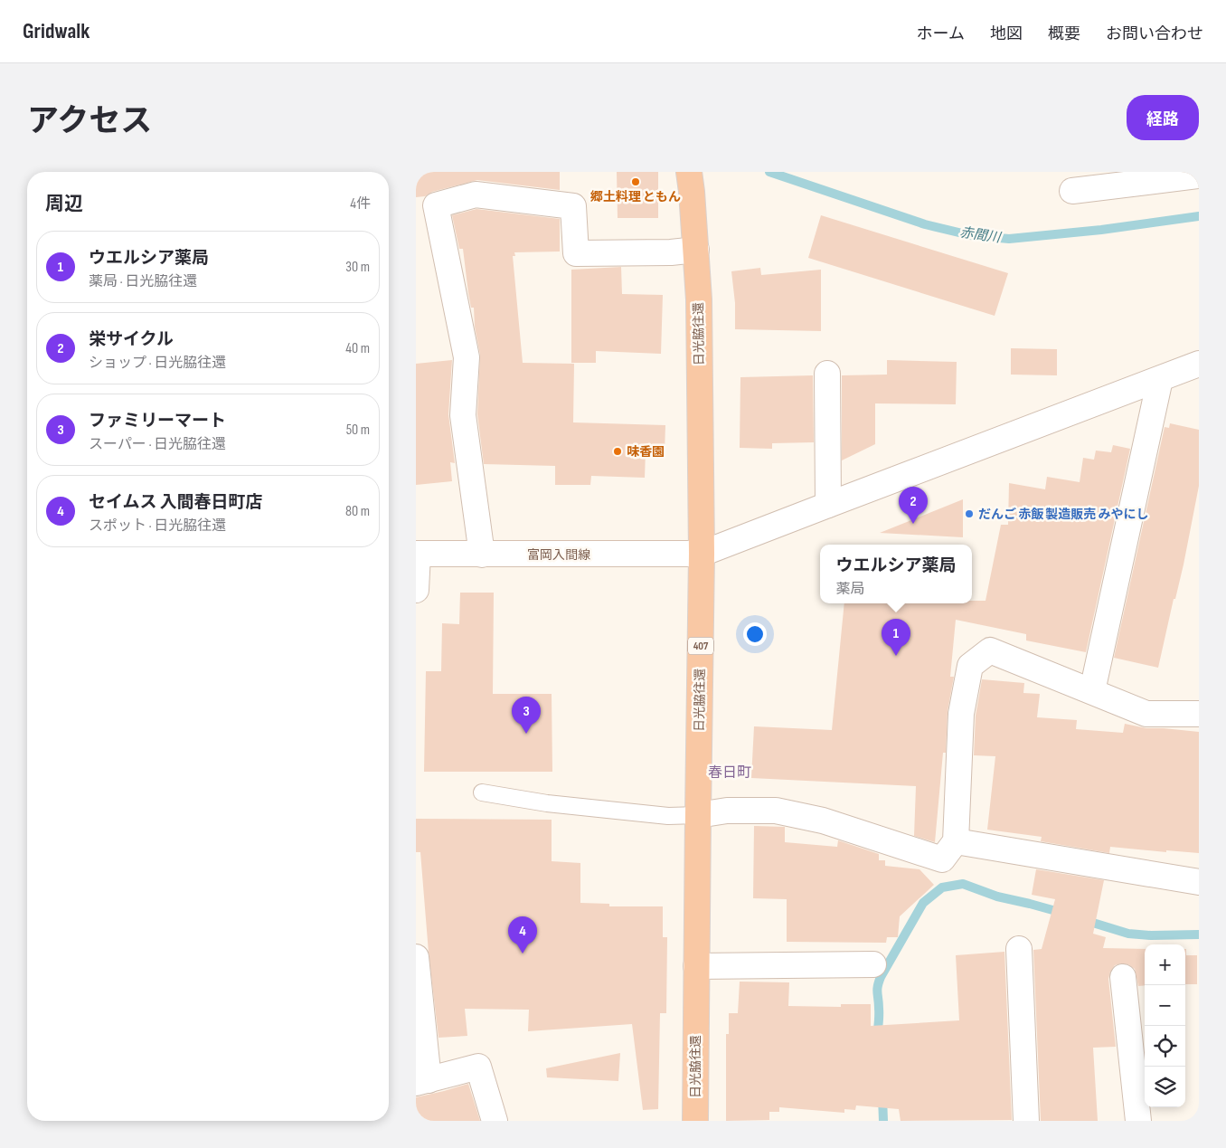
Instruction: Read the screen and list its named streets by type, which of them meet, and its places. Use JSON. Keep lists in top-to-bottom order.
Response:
{
  "streets": {
    "highway": ["日光脇往還", "407"],
    "street": ["富岡入間線"]
  },
  "crossings": [
    ["日光脇往還", "富岡入間線"]
  ],
  "districts": ["春日町"],
  "water": ["赤間川"],
  "places": ["郷土料理 ともん", "味香園", "だんご 赤飯 製造販売 みやにし"],
  "page": {
    "header": "Gridwalk",
    "nav": [
      "ホーム",
      "地図",
      "概要",
      "お問い合わせ"
    ],
    "title": "アクセス",
    "buttons": "経路",
    "heading": ["周辺", "4件"],
    "list": [
      {
        "mark": "1",
        "name": "ウエルシア薬局",
        "note": "薬局 · 日光脇往還",
        "value": "30 m"
      },
      {
        "mark": "2",
        "name": "栄サイクル",
        "note": "ショップ · 日光脇往還",
        "value": "40 m"
      },
      {
        "mark": "3",
        "name": "ファミリーマート",
        "note": "スーパー · 日光脇往還",
        "value": "50 m"
      },
      {
        "mark": "4",
        "name": "セイムス 入間春日町店",
        "note": "スポット · 日光脇往還",
        "value": "80 m"
      }
    ],
    "pins": [
      "2",
      "1",
      "3",
      "4"
    ],
    "popup": ["ウエルシア薬局", "薬局"],
    "map_buttons": ["+", "−"]
  }
}
